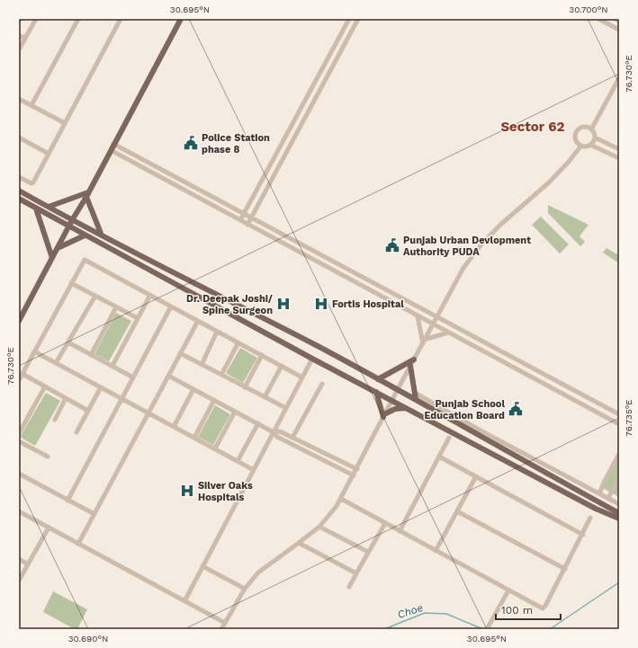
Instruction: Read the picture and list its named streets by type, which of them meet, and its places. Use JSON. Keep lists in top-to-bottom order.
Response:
{
  "districts": ["Sector 62"],
  "water": ["Choe"],
  "places": {
    "public building": ["Police Station phase 8", "Punjab Urban Devlopment Authority PUDA", "Punjab School Education Board"],
    "hospital": ["Dr. Deepak Joshi/ Spine Surgeon", "Fortis Hospital", "Silver Oaks Hospitals"]
  },
  "scale_bar": "100 m",
  "coordinates": [
    "30.695°N",
    "30.700°N",
    "76.730°E",
    "76.735°E",
    "30.690°N"
  ]
}
